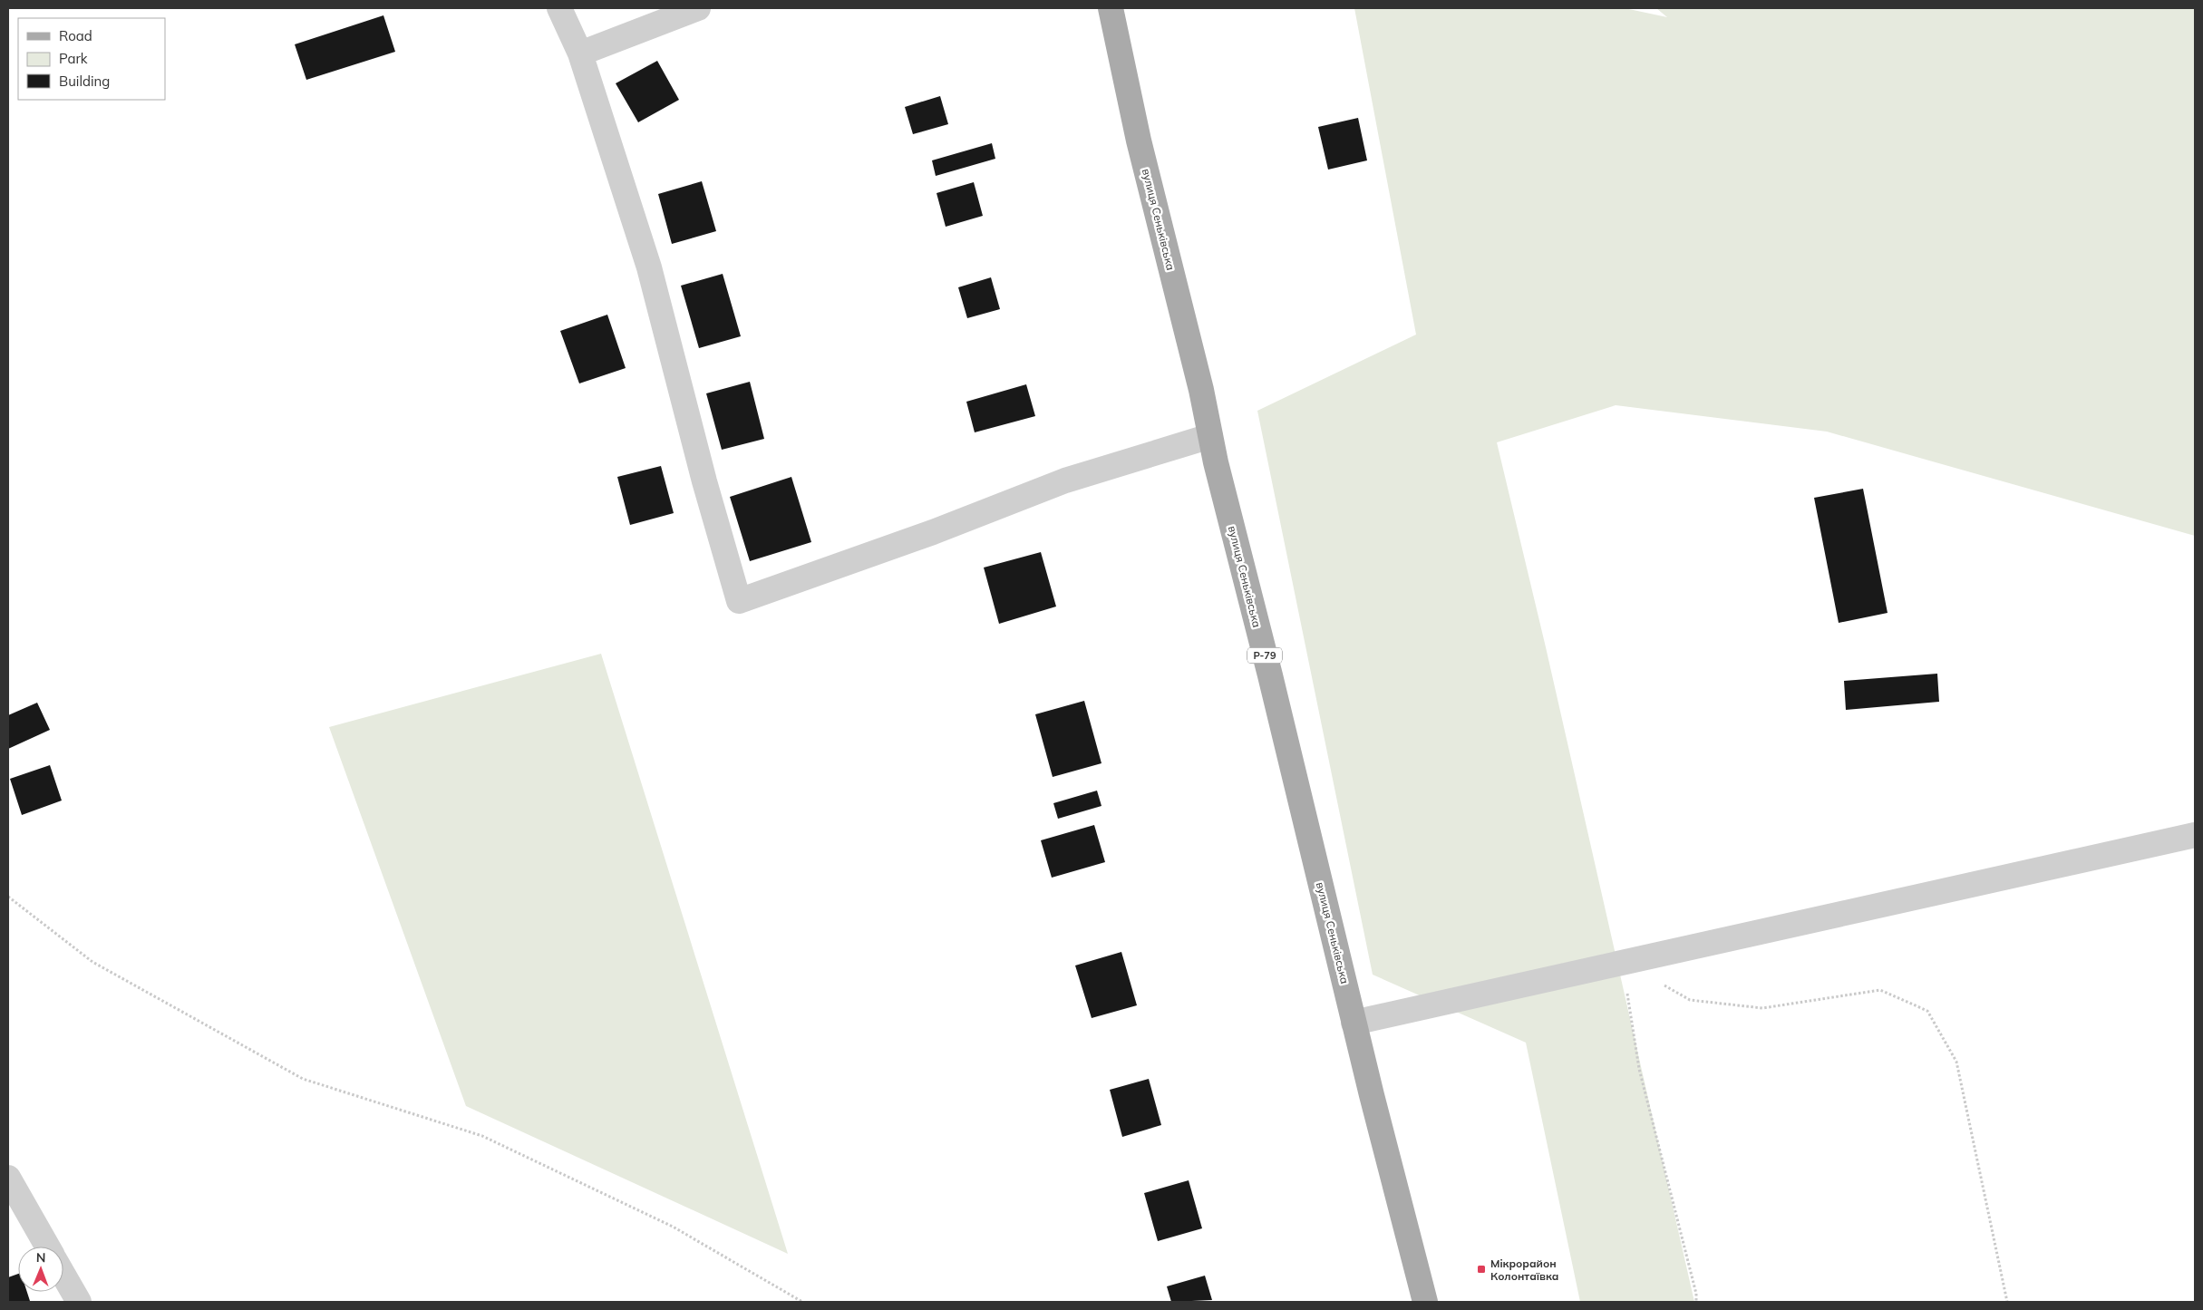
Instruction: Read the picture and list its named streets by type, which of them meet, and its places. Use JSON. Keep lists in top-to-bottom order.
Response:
{
  "streets": {
    "main road": ["вулиця Сенькiвська", "Р-79"]
  },
  "places": {
    "transit": ["Мiкрорайон Колонтаївка"]
  },
  "legend": ["Road", "Park", "Building"],
  "north": "top"
}
